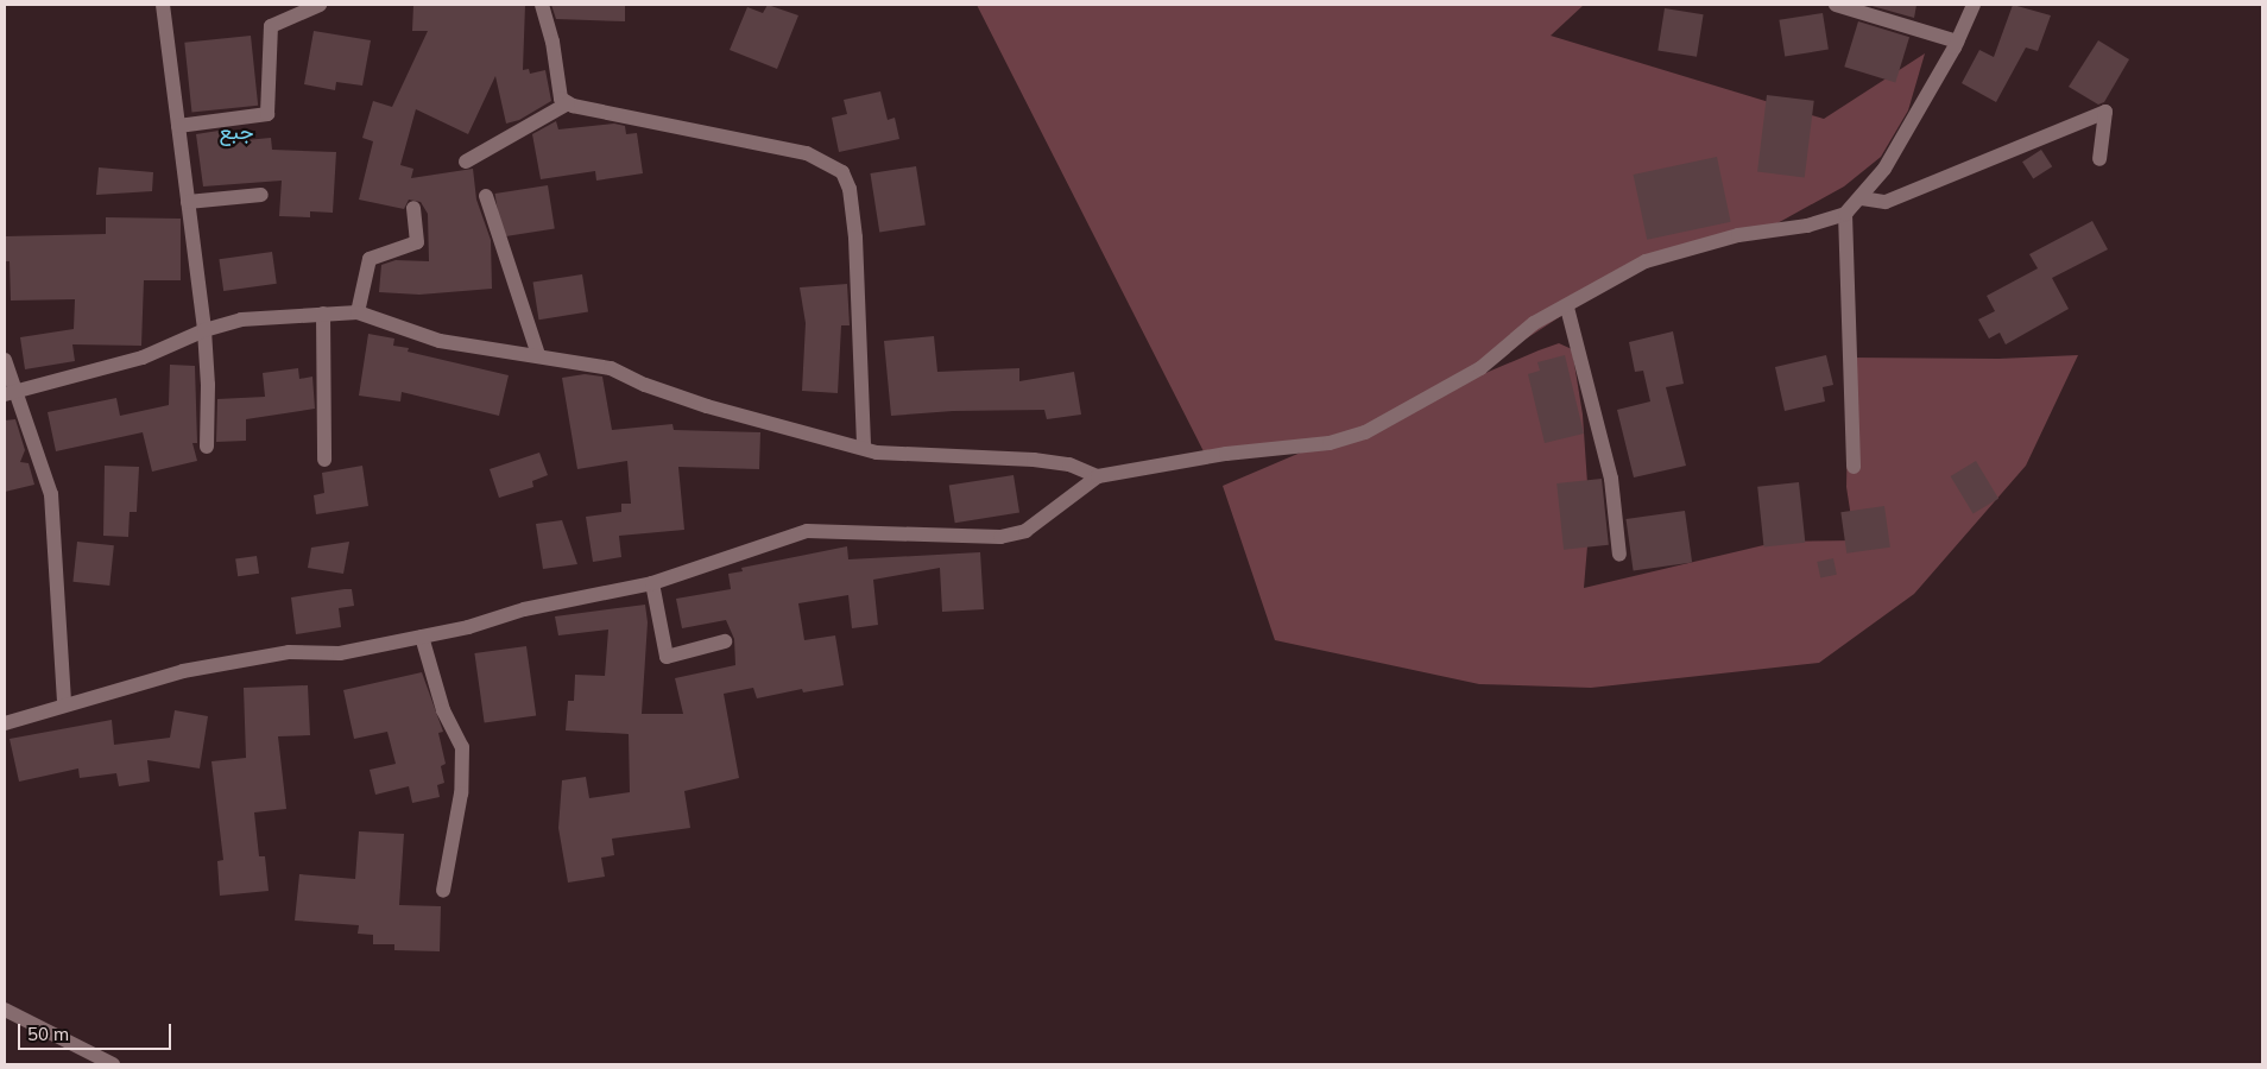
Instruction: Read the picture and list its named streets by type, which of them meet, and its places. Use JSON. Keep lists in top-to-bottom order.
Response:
{
  "districts": ["جبع"],
  "scale_bar": "50 m"
}
